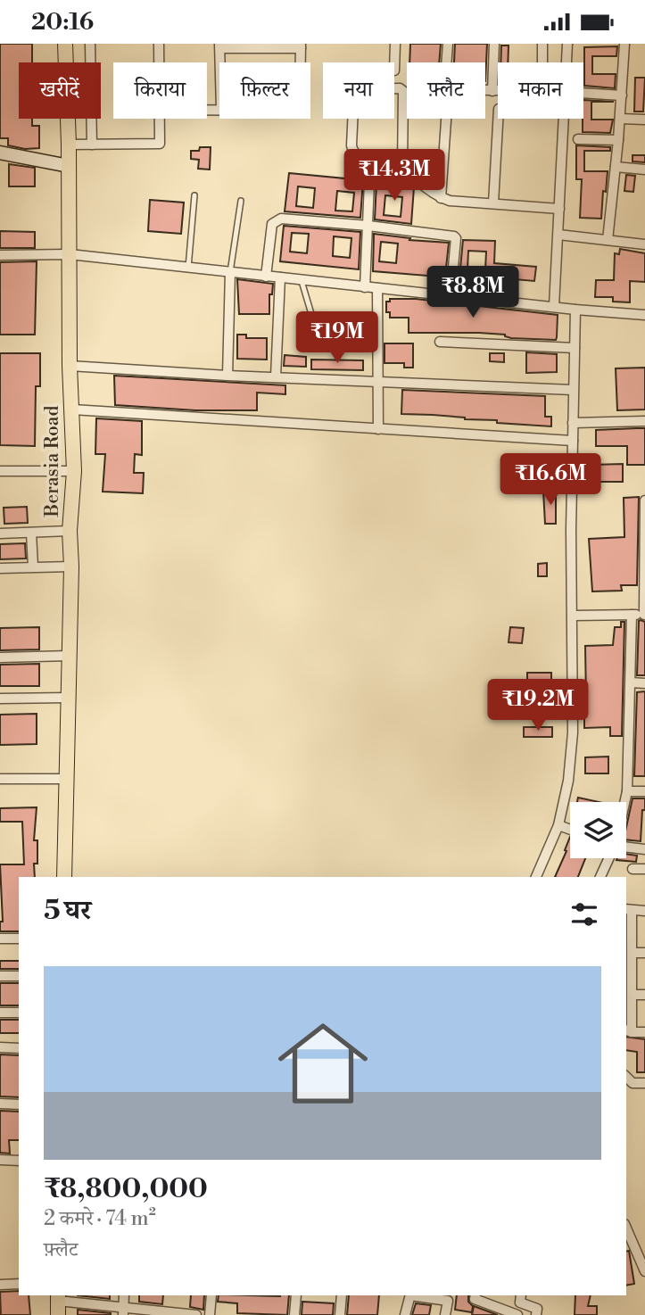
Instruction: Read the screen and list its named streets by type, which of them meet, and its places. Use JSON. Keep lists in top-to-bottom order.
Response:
{
  "streets": {
    "main road": ["Berasia Road"]
  },
  "page": {
    "status": "20:16",
    "chip": [
      "खरीदें",
      "किराया",
      "फ़िल्टर",
      "नया",
      "फ़्लैट",
      "मकान"
    ],
    "price": [
      "₹14.3M",
      "₹8.8M",
      "₹19M",
      "₹16.6M",
      "₹19.2M"
    ],
    "heading": "5 घर",
    "list": [
      {
        "name": "₹8,800,000",
        "note": "2 कमरे · 74 m² · फ़्लैट"
      }
    ]
  }
}
